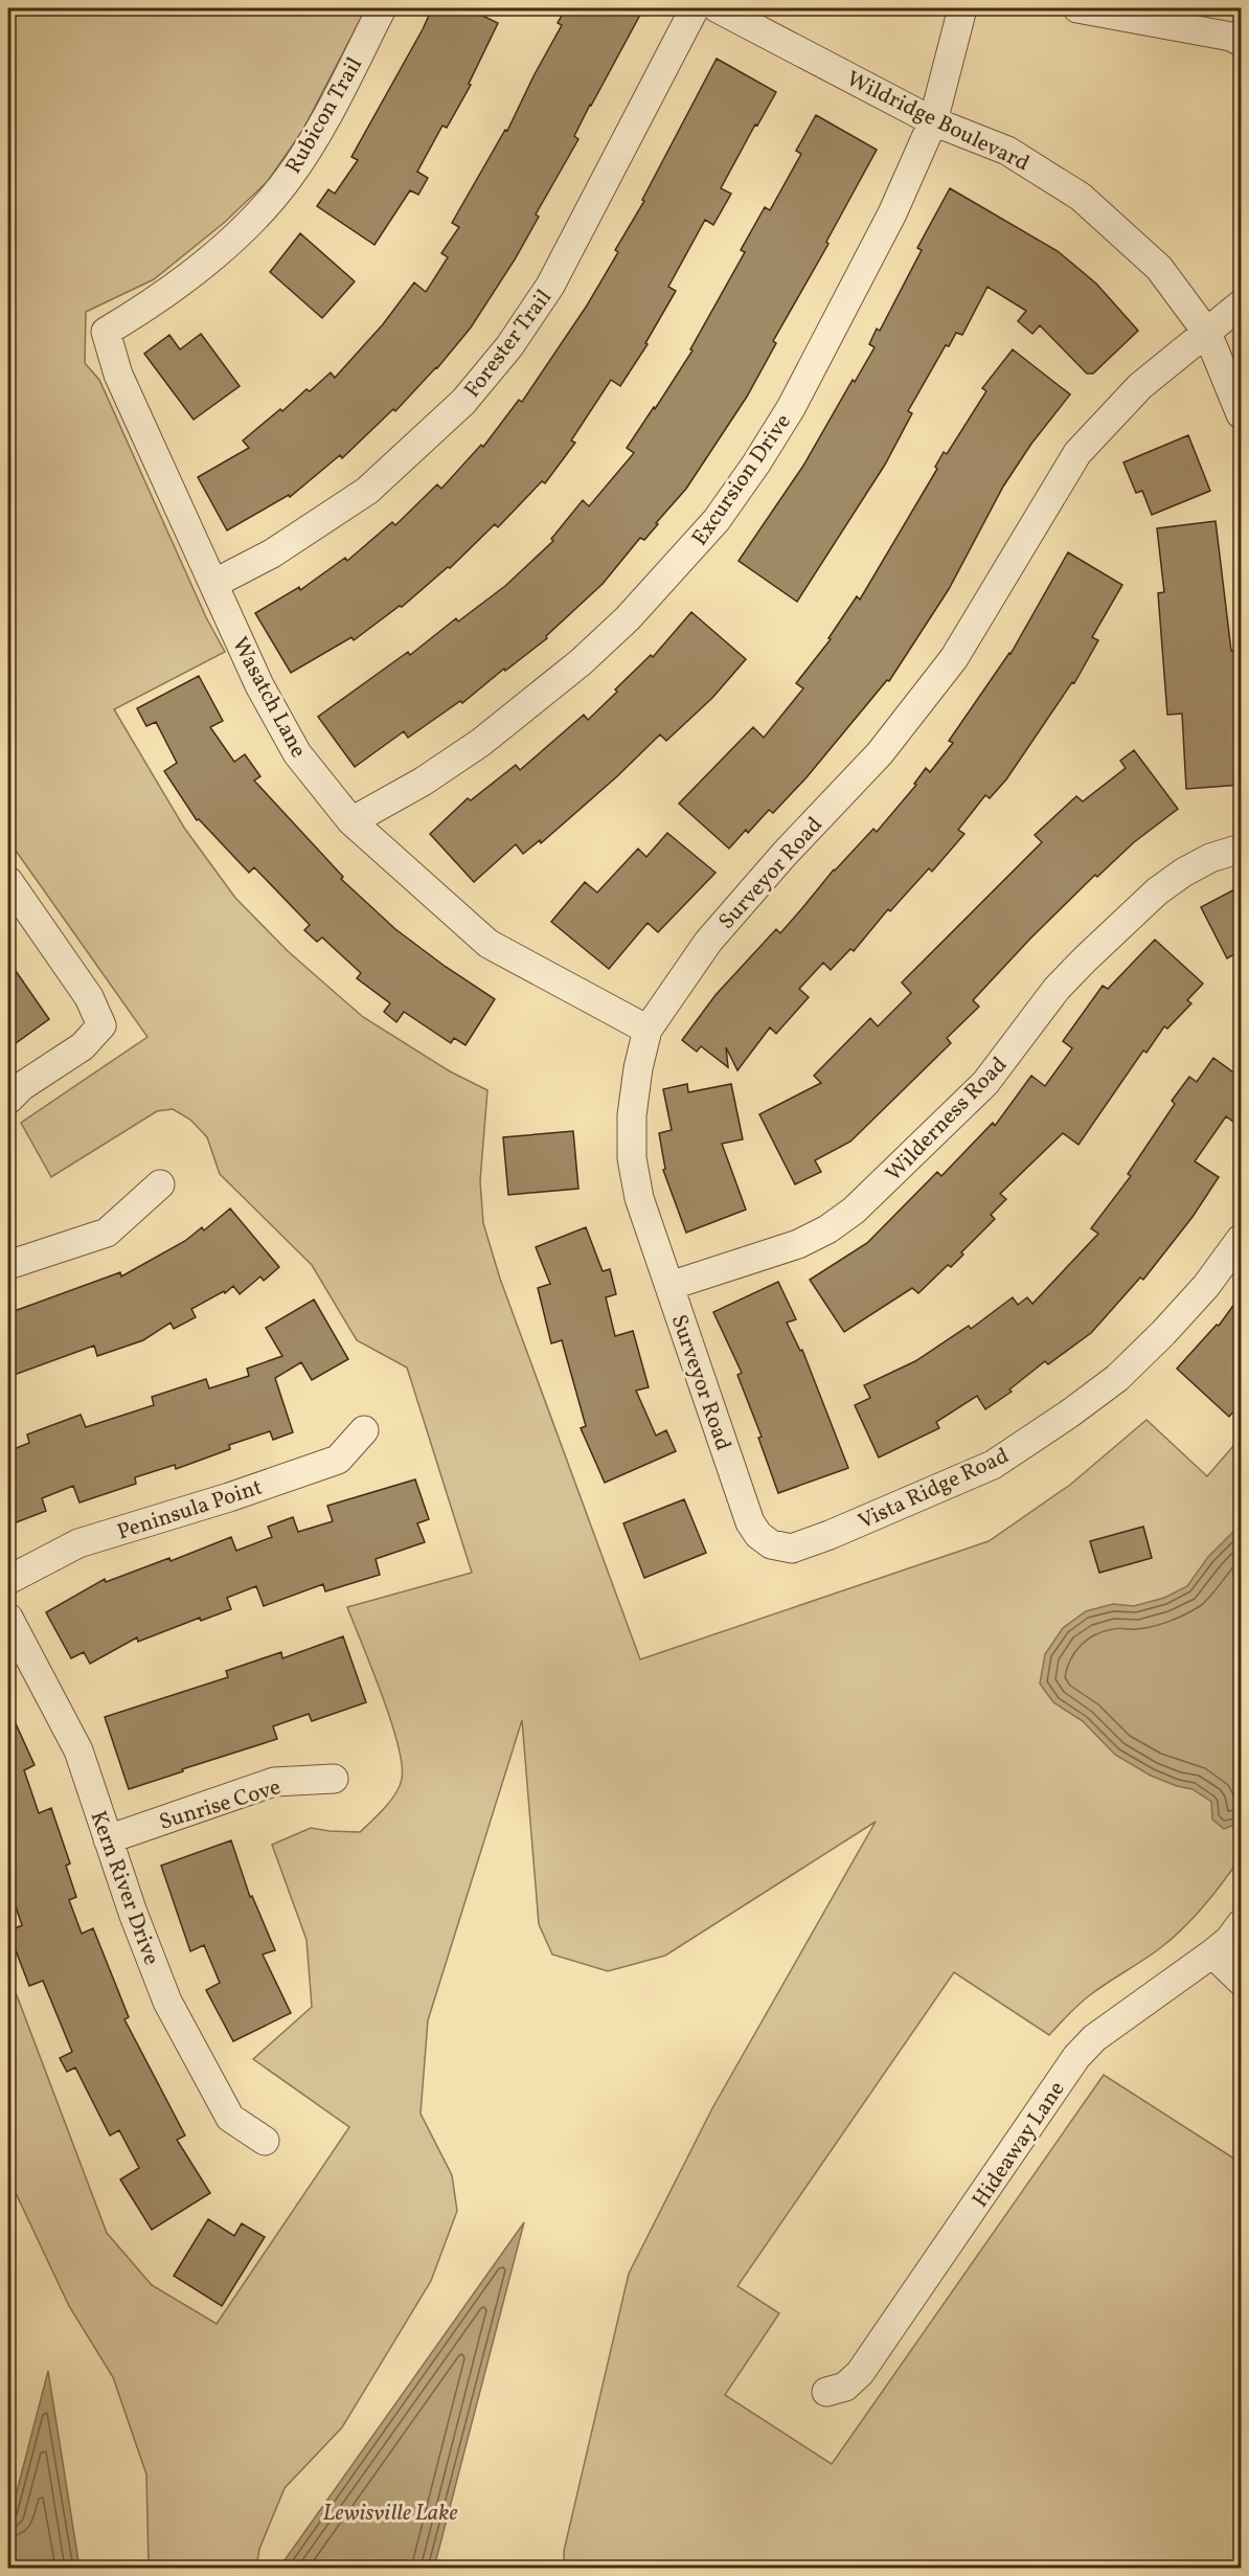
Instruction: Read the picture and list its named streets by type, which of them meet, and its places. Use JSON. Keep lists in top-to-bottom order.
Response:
{
  "streets": {
    "street": [
      "Rubicon Trail",
      "Wildridge Boulevard",
      "Forester Trail",
      "Excursion Drive",
      "Wasatch Lane",
      "Surveyor Road",
      "Wilderness Road",
      "Vista Ridge Road",
      "Peninsula Point",
      "Sunrise Cove",
      "Kern River Drive",
      "Hideaway Lane"
    ]
  },
  "crossings": [
    ["Rubicon Trail", "Wasatch Lane"],
    ["Wildridge Boulevard", "Excursion Drive"],
    ["Wildridge Boulevard", "Surveyor Road"],
    ["Forester Trail", "Wasatch Lane"],
    ["Excursion Drive", "Wasatch Lane"],
    ["Wasatch Lane", "Surveyor Road"],
    ["Surveyor Road", "Wilderness Road"],
    ["Surveyor Road", "Vista Ridge Road"],
    ["Sunrise Cove", "Kern River Drive"]
  ],
  "water": ["Lewisville Lake"]
}
